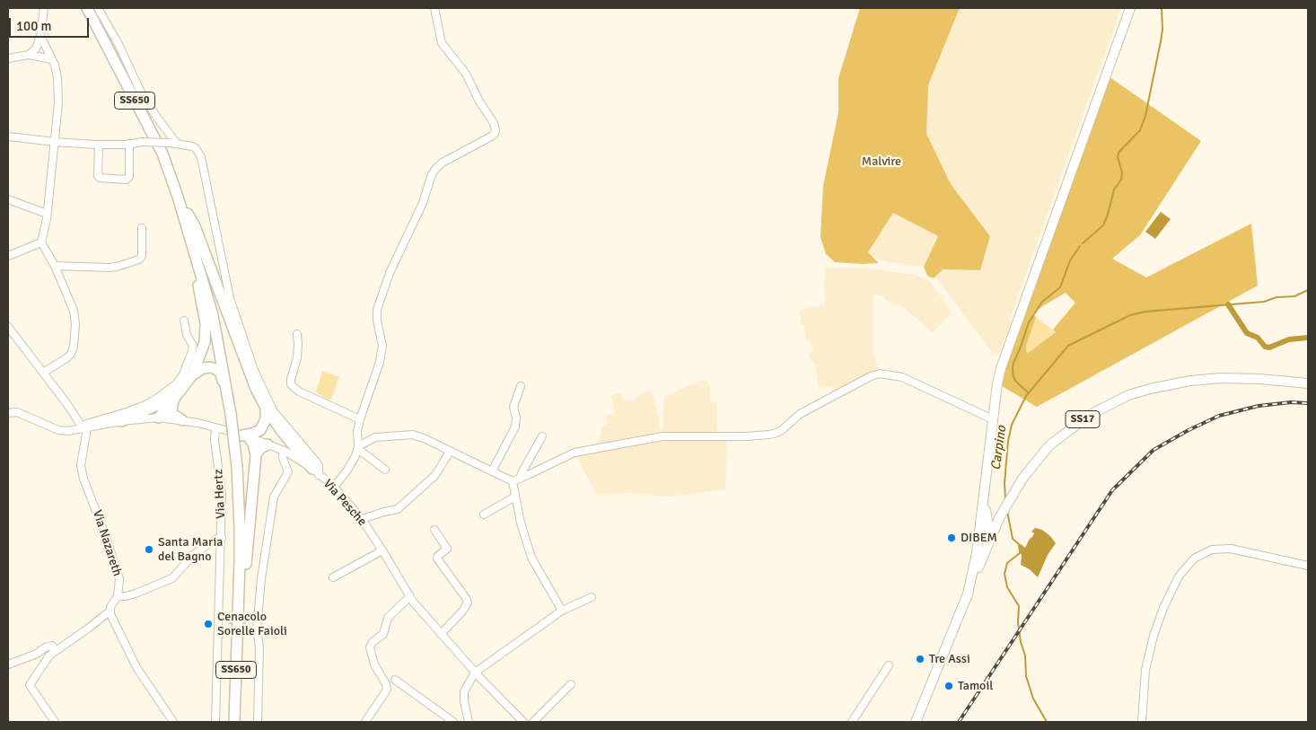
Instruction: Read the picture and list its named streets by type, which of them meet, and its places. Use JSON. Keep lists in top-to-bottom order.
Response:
{
  "streets": {
    "highway": ["SS650"],
    "main road": ["SS17"],
    "street": ["Via Hertz", "Via Pesche", "Via Nazareth"]
  },
  "crossings": [
    ["Via Hertz", "Via Pesche"],
    ["Via Pesche", "Via Nazareth"]
  ],
  "water": ["Carpino"],
  "parks": ["Malvire"],
  "places": [
    "DIBEM",
    "Santa Maria del Bagno",
    "Cenacolo Sorelle Faioli",
    "Tre Assi",
    "Tamoil"
  ],
  "scale_bar": "100 m"
}
